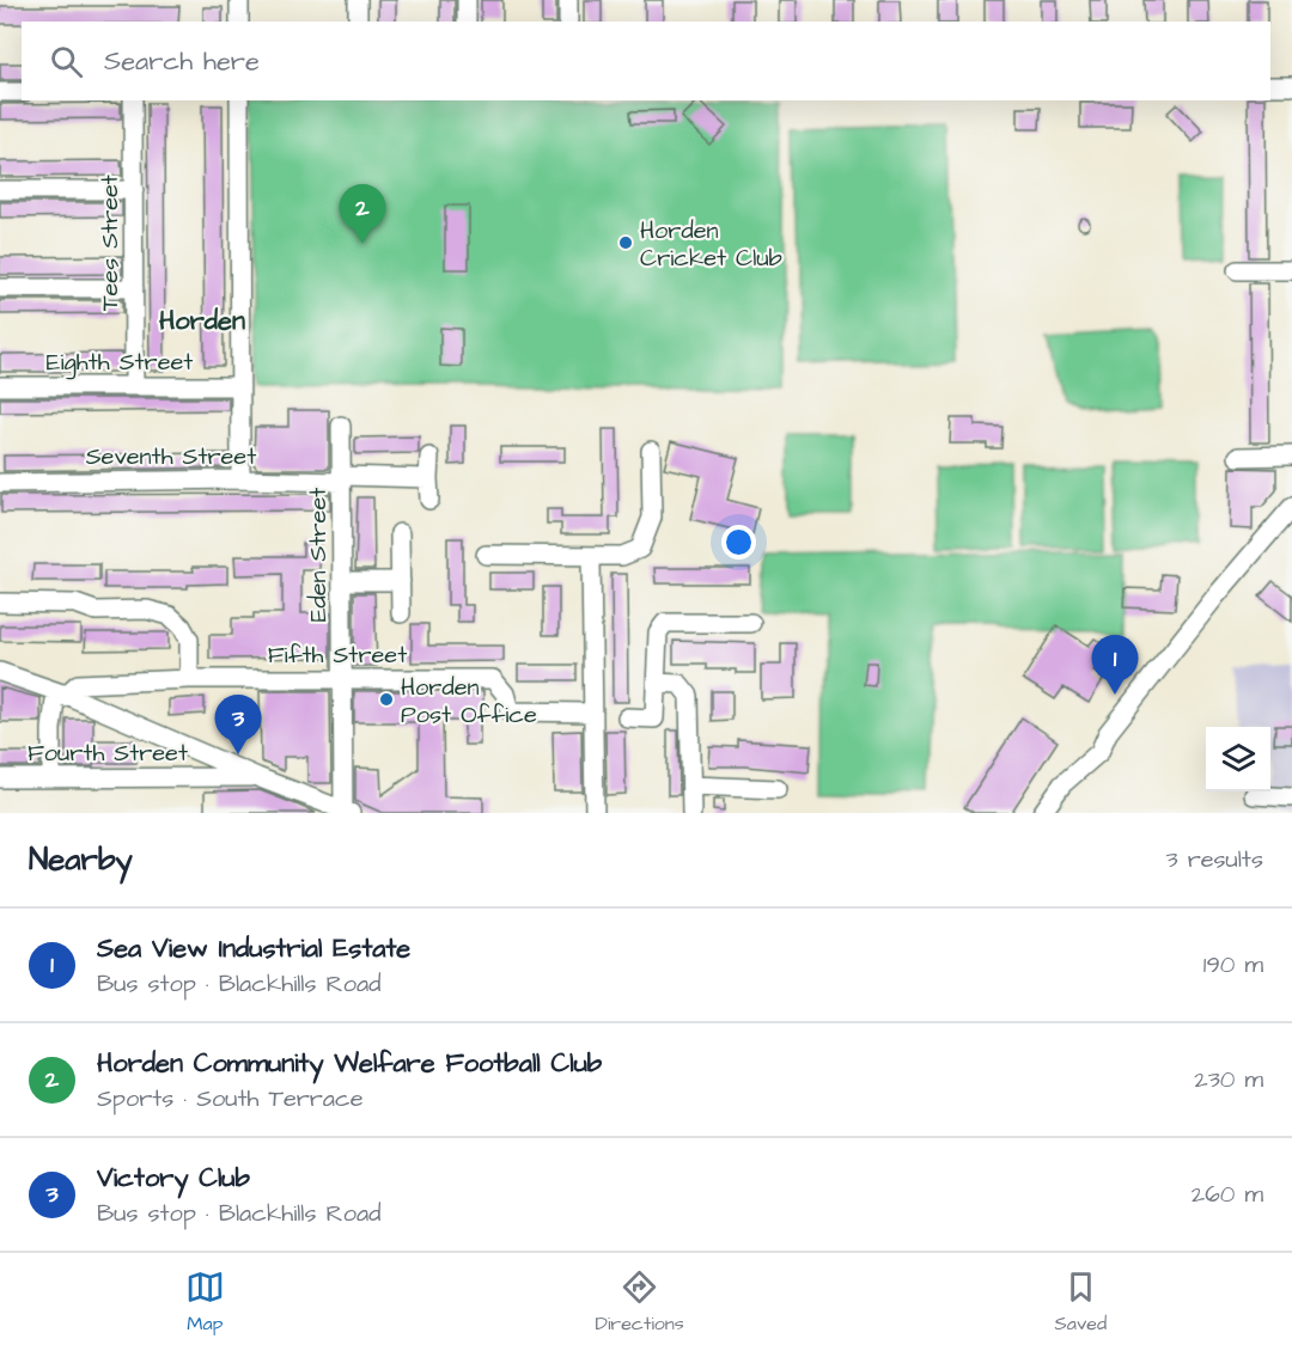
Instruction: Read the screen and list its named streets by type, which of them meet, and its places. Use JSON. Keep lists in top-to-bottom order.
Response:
{
  "streets": {
    "street": [
      "Tees Street",
      "Eighth Street",
      "Seventh Street",
      "Eden Street",
      "Fifth Street",
      "Fourth Street"
    ]
  },
  "crossings": [
    ["Tees Street", "Eighth Street"],
    ["Seventh Street", "Eden Street"],
    ["Eden Street", "Fifth Street"]
  ],
  "districts": ["Horden"],
  "places": ["Horden Cricket Club", "Horden Post Office"],
  "page": {
    "search": "Search here",
    "pins": ["2", "1", "3"],
    "heading": ["Nearby", "3 results"],
    "list": [
      {
        "mark": "1",
        "name": "Sea View Industrial Estate",
        "note": "Bus stop · Blackhills Road",
        "value": "190 m"
      },
      {
        "mark": "2",
        "name": "Horden Community Welfare Football Club",
        "note": "Sports · South Terrace",
        "value": "230 m"
      },
      {
        "mark": "3",
        "name": "Victory Club",
        "note": "Bus stop · Blackhills Road",
        "value": "260 m"
      }
    ],
    "nav": ["Map", "Directions", "Saved"]
  }
}
